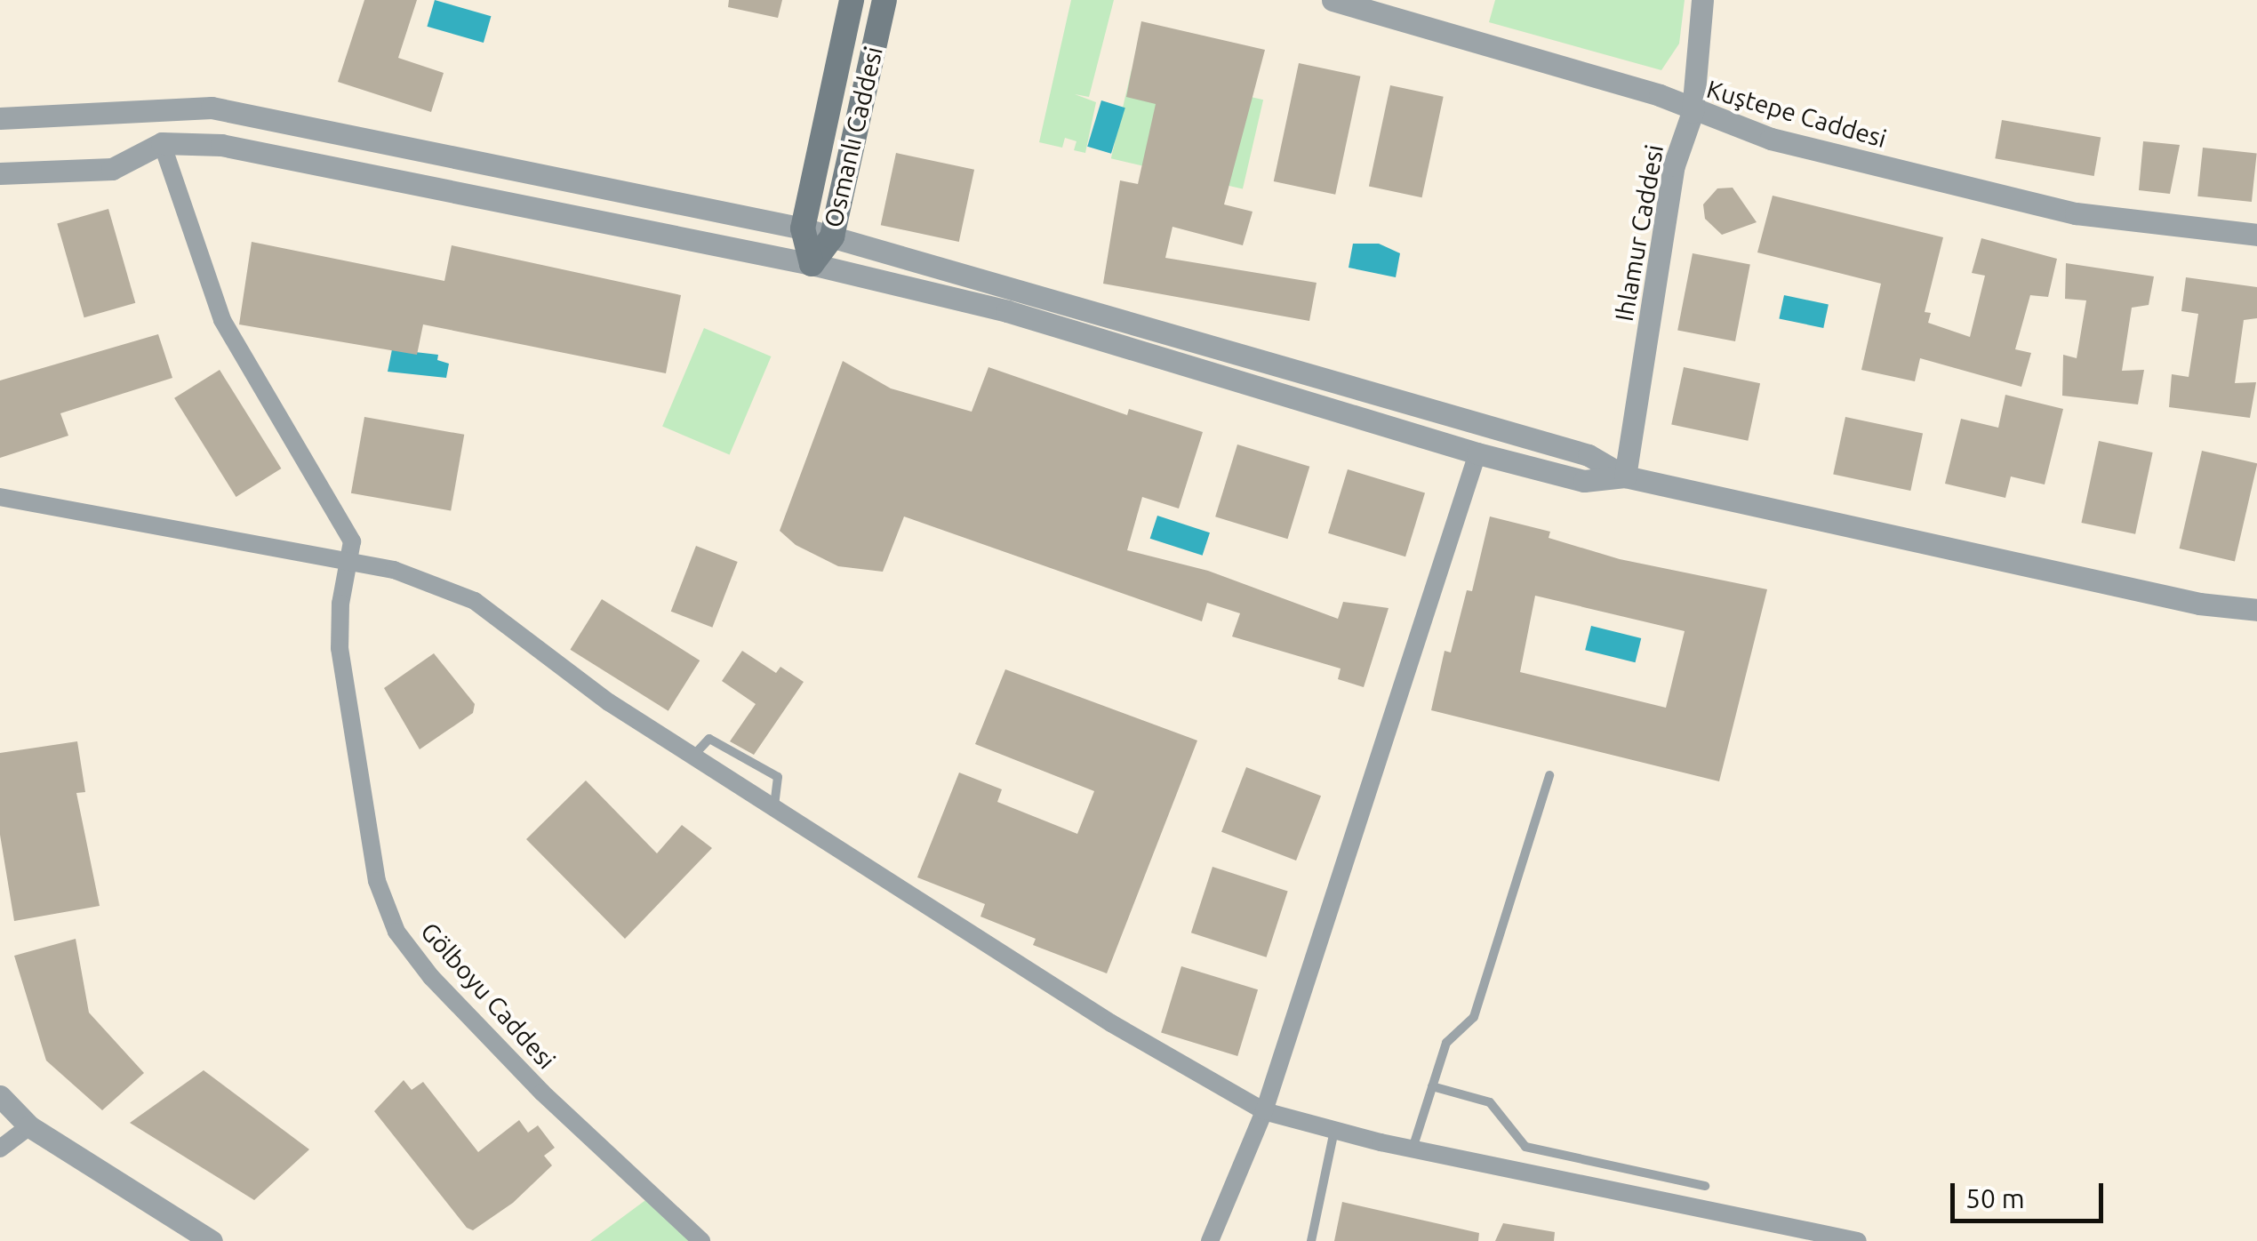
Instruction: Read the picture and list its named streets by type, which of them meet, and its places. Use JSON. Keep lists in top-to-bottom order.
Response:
{
  "streets": {
    "main road": ["Osmanlı Caddesi"],
    "street": ["Kuştepe Caddesi", "Ihlamur Caddesi", "Gölboyu Caddesi"]
  },
  "crossings": [
    ["Kuştepe Caddesi", "Ihlamur Caddesi"]
  ],
  "scale_bar": "50 m"
}
